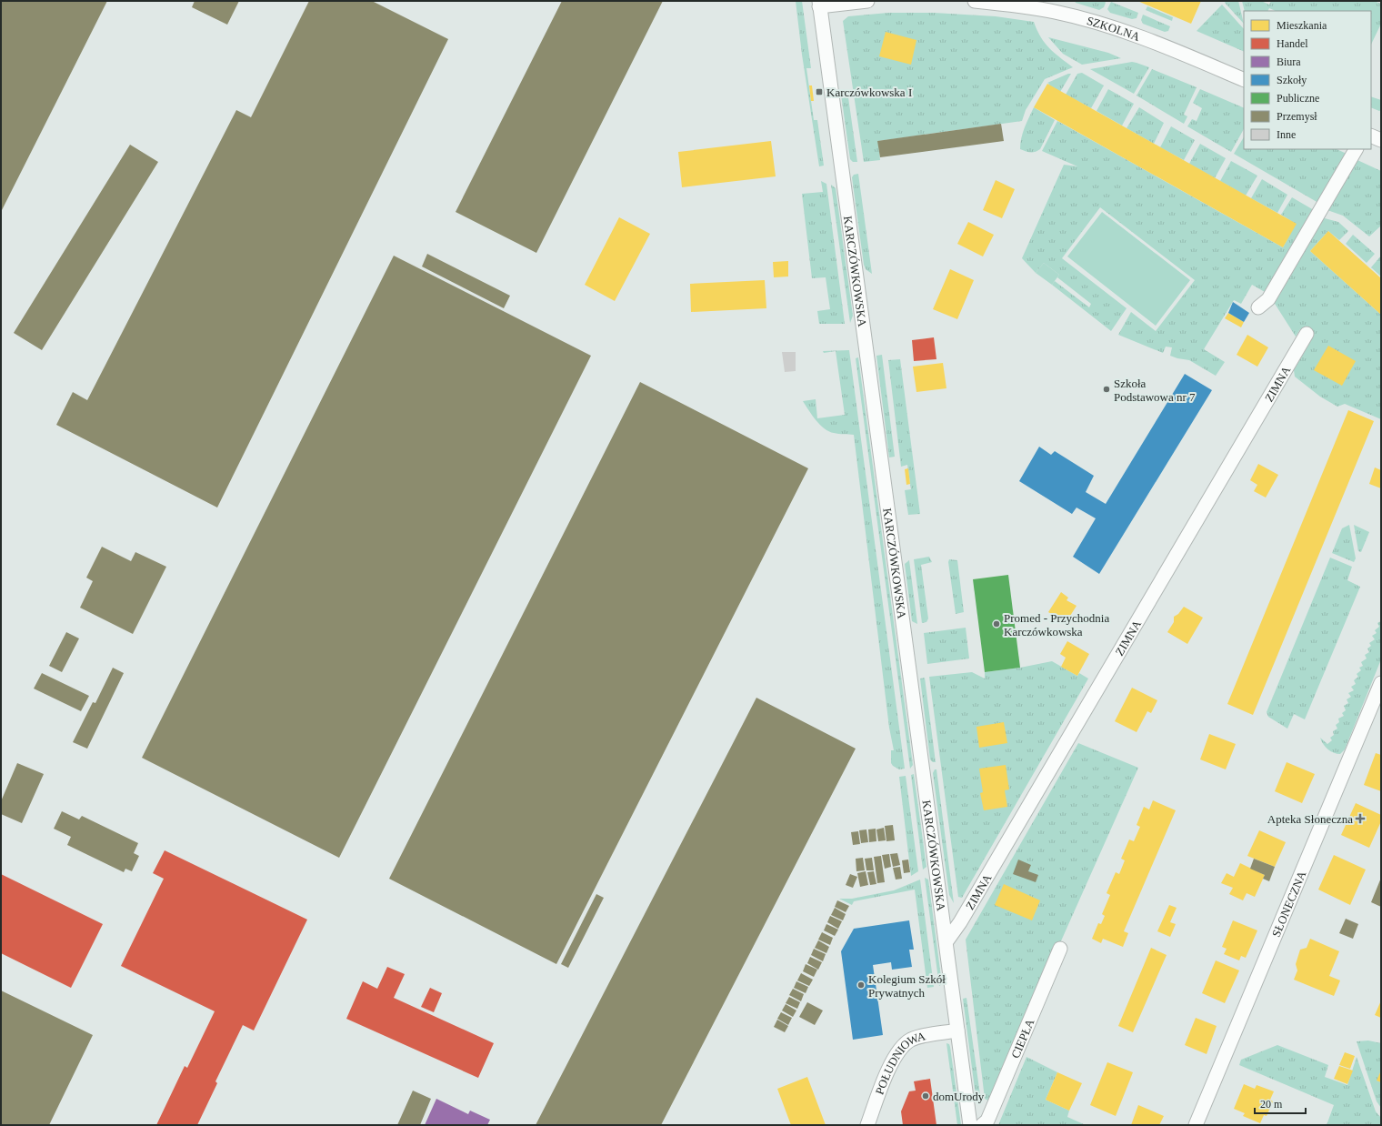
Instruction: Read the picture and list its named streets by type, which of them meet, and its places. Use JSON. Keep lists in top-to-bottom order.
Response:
{
  "streets": {
    "street": [
      "SZKOLNA",
      "KARCZÓWKOWSKA",
      "ZIMNA",
      "SŁONECZNA",
      "CIEPŁA",
      "POŁUDNIOWA"
    ]
  },
  "crossings": [
    ["KARCZÓWKOWSKA", "ZIMNA"],
    ["KARCZÓWKOWSKA", "POŁUDNIOWA"]
  ],
  "places": {
    "transit": ["Karczówkowska I"],
    "other": [
      "Szkoła Podstawowa nr 7",
      "Promed - Przychodnia Karczówkowska",
      "Kolegium Szkół Prywatnych",
      "domUrody"
    ],
    "health": ["Apteka Słoneczna"]
  },
  "legend": [
    "Mieszkania",
    "Handel",
    "Biura",
    "Szkoły",
    "Publiczne",
    "Przemysł",
    "Inne"
  ],
  "scale_bar": "20 m"
}
